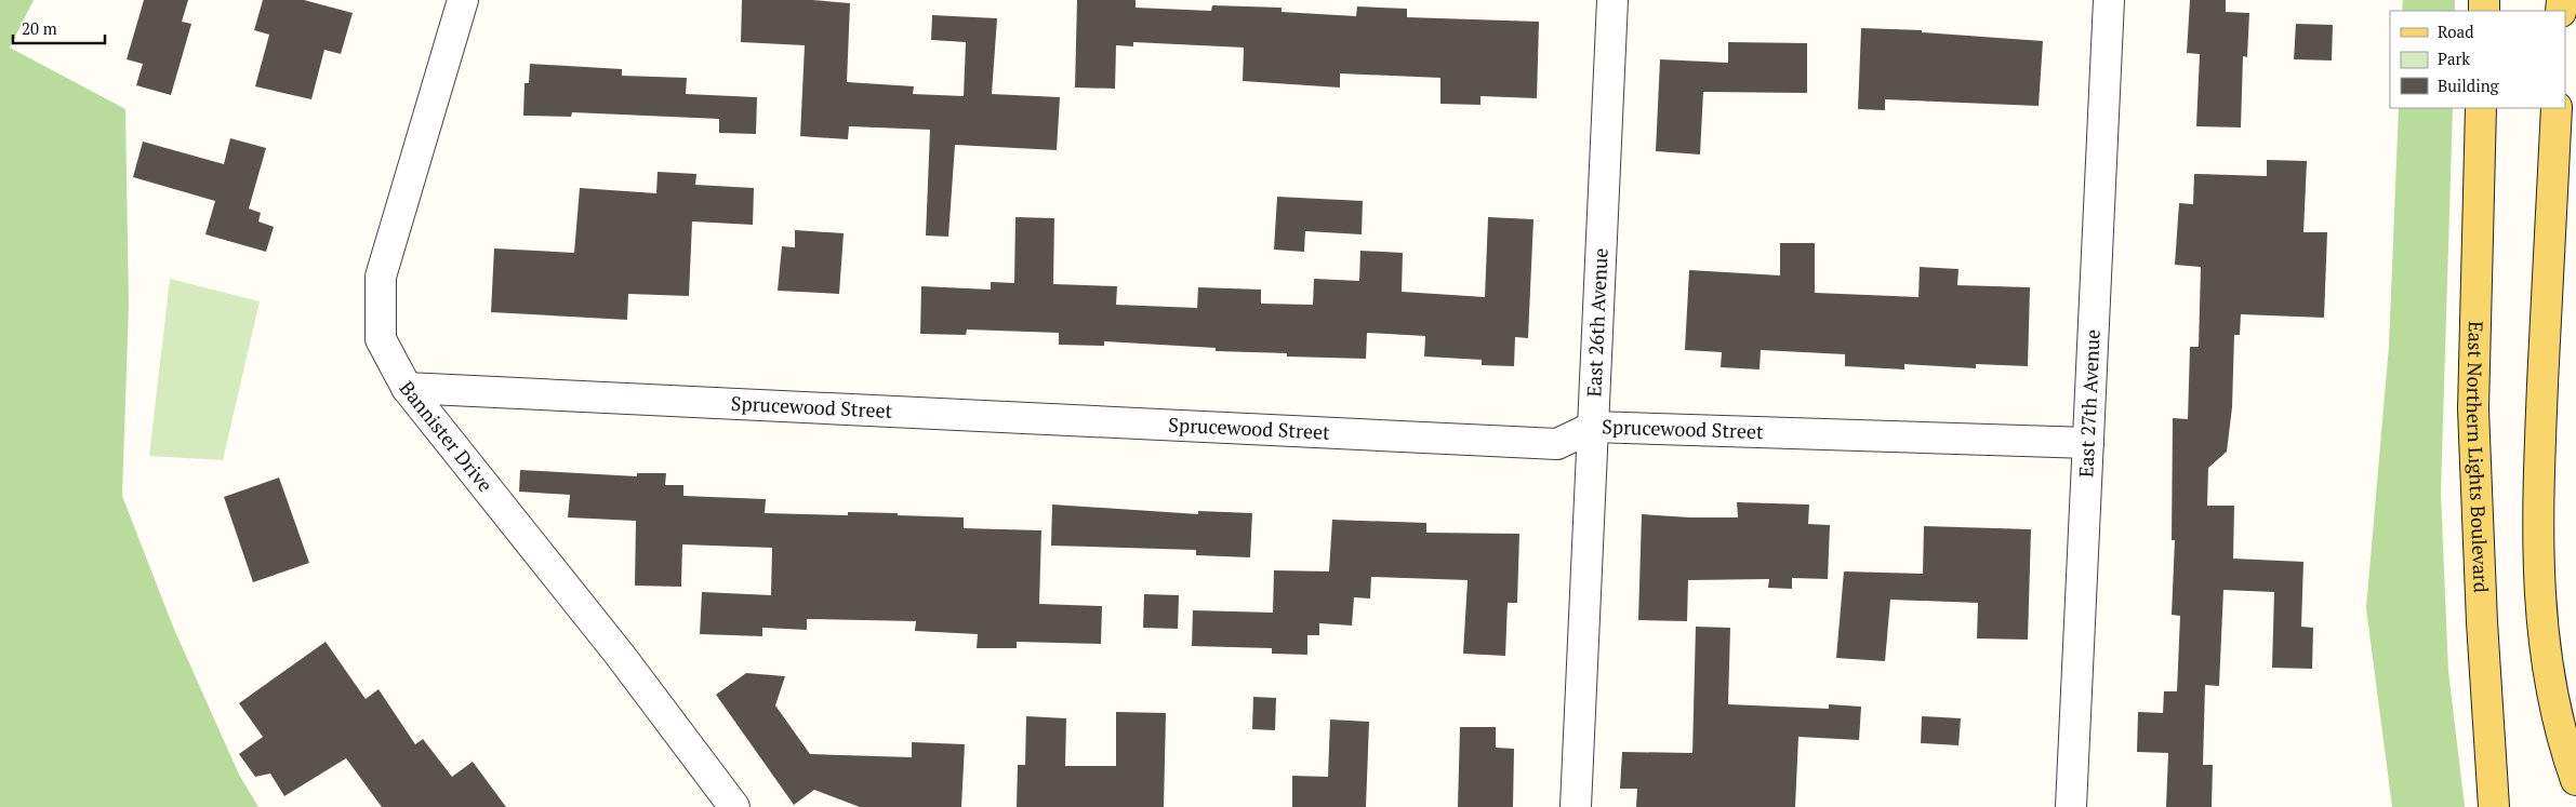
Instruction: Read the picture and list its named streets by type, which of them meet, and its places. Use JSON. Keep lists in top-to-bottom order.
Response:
{
  "streets": {
    "main road": ["East Northern Lights Boulevard"],
    "street": [
      "East 26th Avenue",
      "East 27th Avenue",
      "Sprucewood Street",
      "Bannister Drive"
    ]
  },
  "crossings": [
    ["East 26th Avenue", "Sprucewood Street"],
    ["East 27th Avenue", "Sprucewood Street"],
    ["Sprucewood Street", "Bannister Drive"]
  ],
  "legend": ["Road", "Park", "Building"],
  "scale_bar": "20 m"
}
